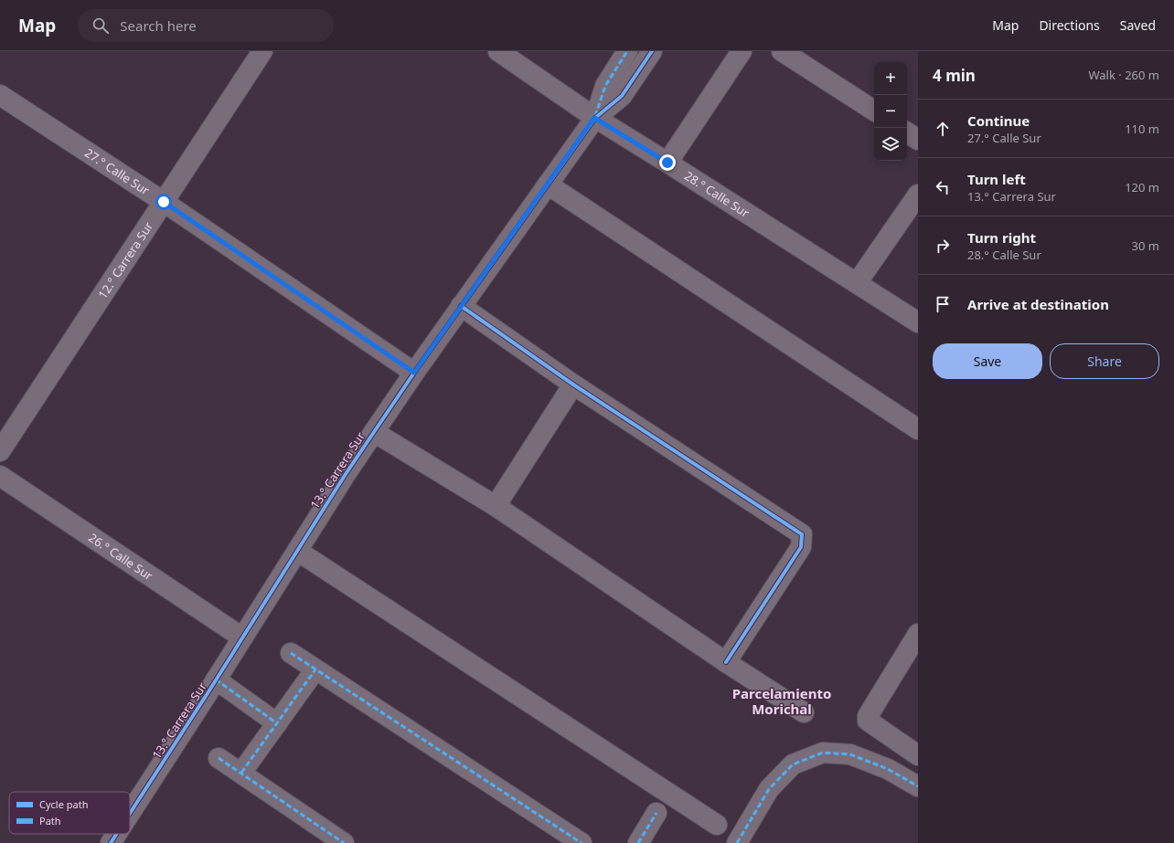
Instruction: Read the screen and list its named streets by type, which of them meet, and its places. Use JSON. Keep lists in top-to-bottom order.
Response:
{
  "streets": {
    "street": [
      "27.° Calle Sur",
      "28.° Calle Sur",
      "12.° Carrera Sur",
      "13.° Carrera Sur",
      "26.° Calle Sur"
    ]
  },
  "crossings": [
    ["27.° Calle Sur", "12.° Carrera Sur"],
    ["27.° Calle Sur", "13.° Carrera Sur"],
    ["28.° Calle Sur", "13.° Carrera Sur"],
    ["13.° Carrera Sur", "26.° Calle Sur"]
  ],
  "districts": ["Parcelamiento Morichal"],
  "legend": ["Cycle path", "Path"],
  "page": {
    "header": "Map",
    "search": "Search here",
    "nav": ["Map", "Directions", "Saved"],
    "heading": ["4 min", "Walk · 260 m"],
    "map_buttons": ["+", "−"],
    "list": [
      ["Continue", "27.° Calle Sur", "110 m"],
      ["Turn left", "13.° Carrera Sur", "120 m"],
      ["Turn right", "28.° Calle Sur", "30 m"],
      "Arrive at destination"
    ],
    "buttons": ["Save", "Share"]
  }
}
